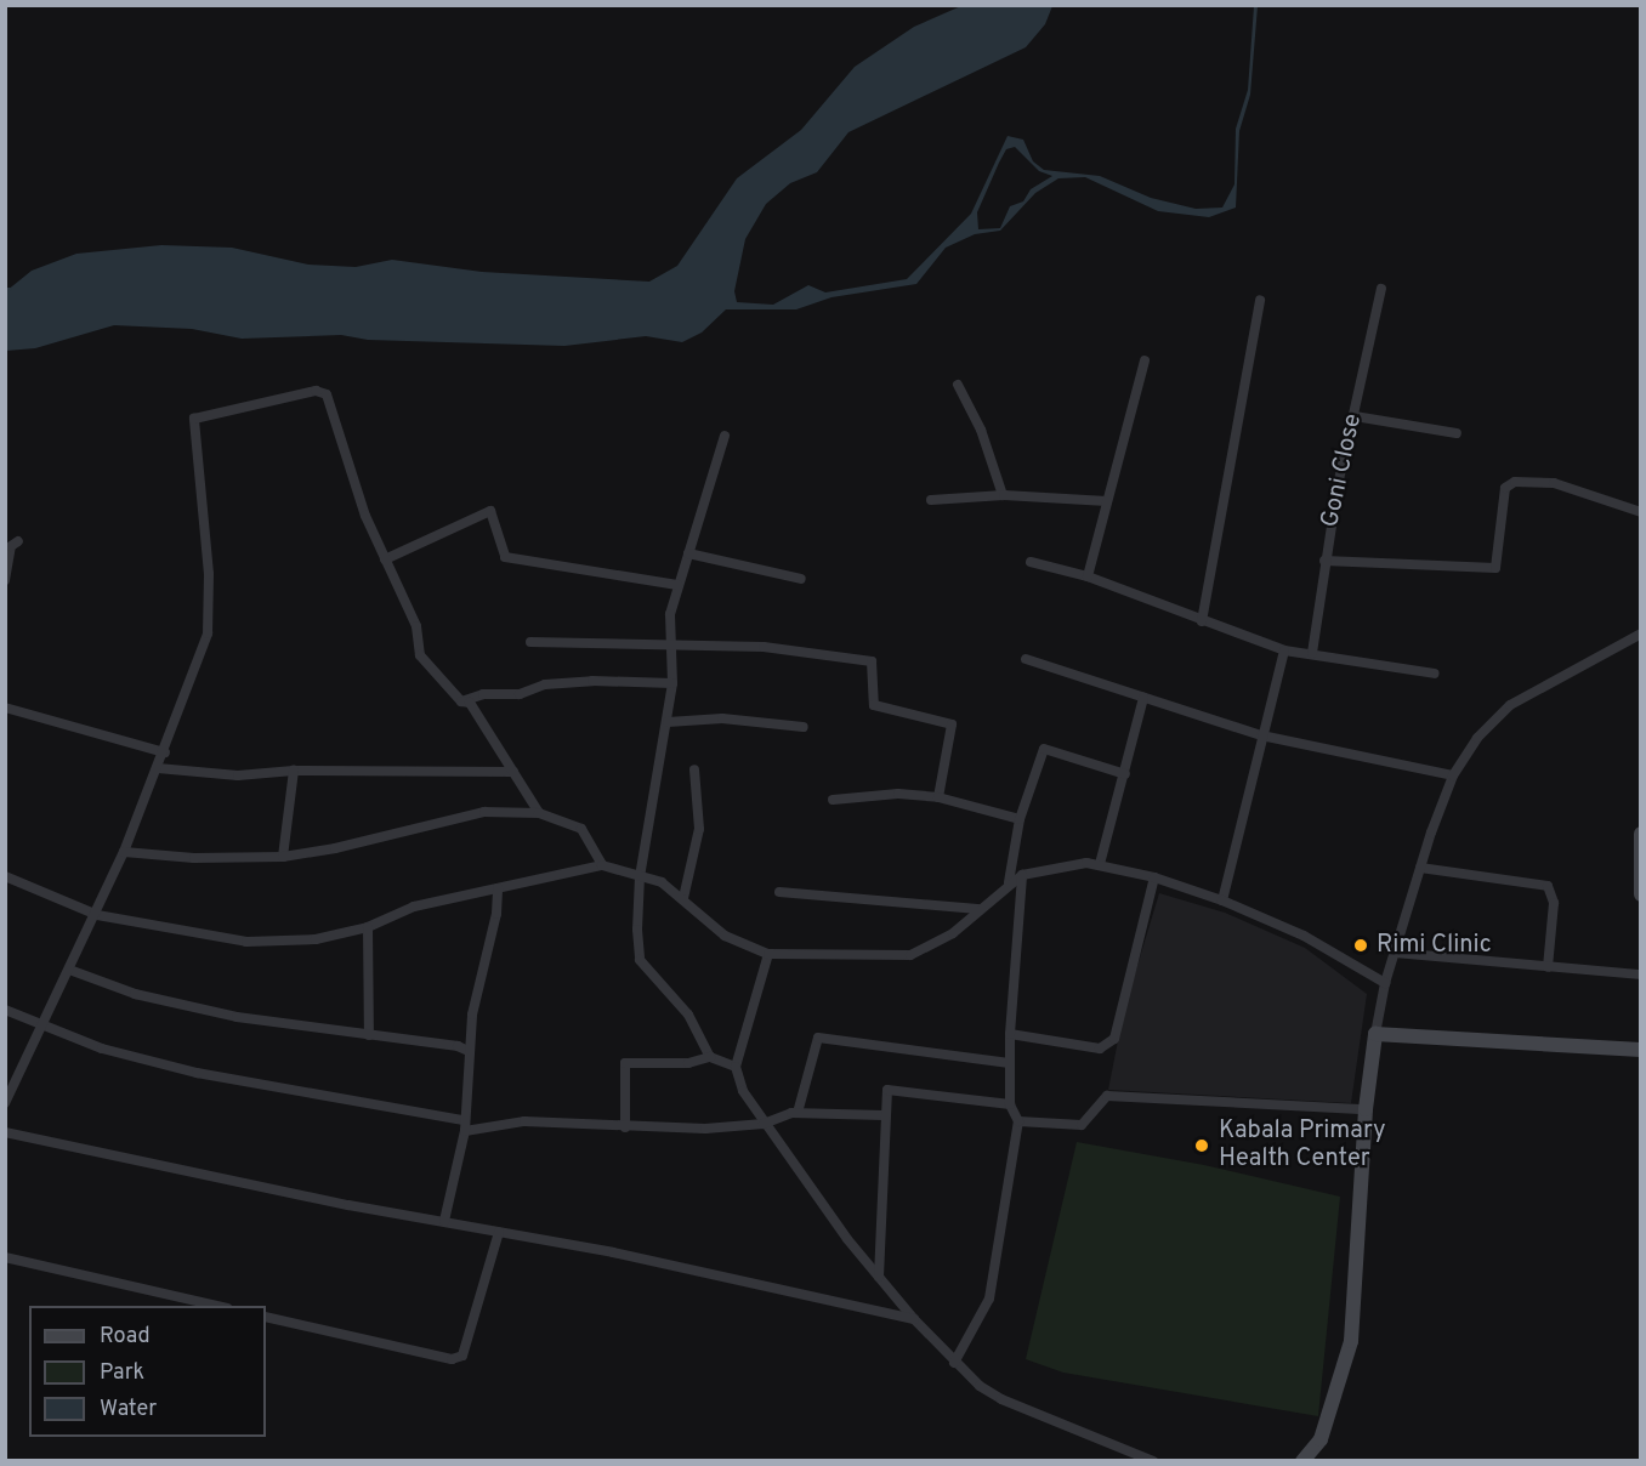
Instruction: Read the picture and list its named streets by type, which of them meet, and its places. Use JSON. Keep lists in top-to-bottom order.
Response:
{
  "streets": {
    "street": ["Goni Close"]
  },
  "places": ["Rimi Clinic", "Kabala Primary Health Center"],
  "legend": ["Road", "Park", "Water"]
}
